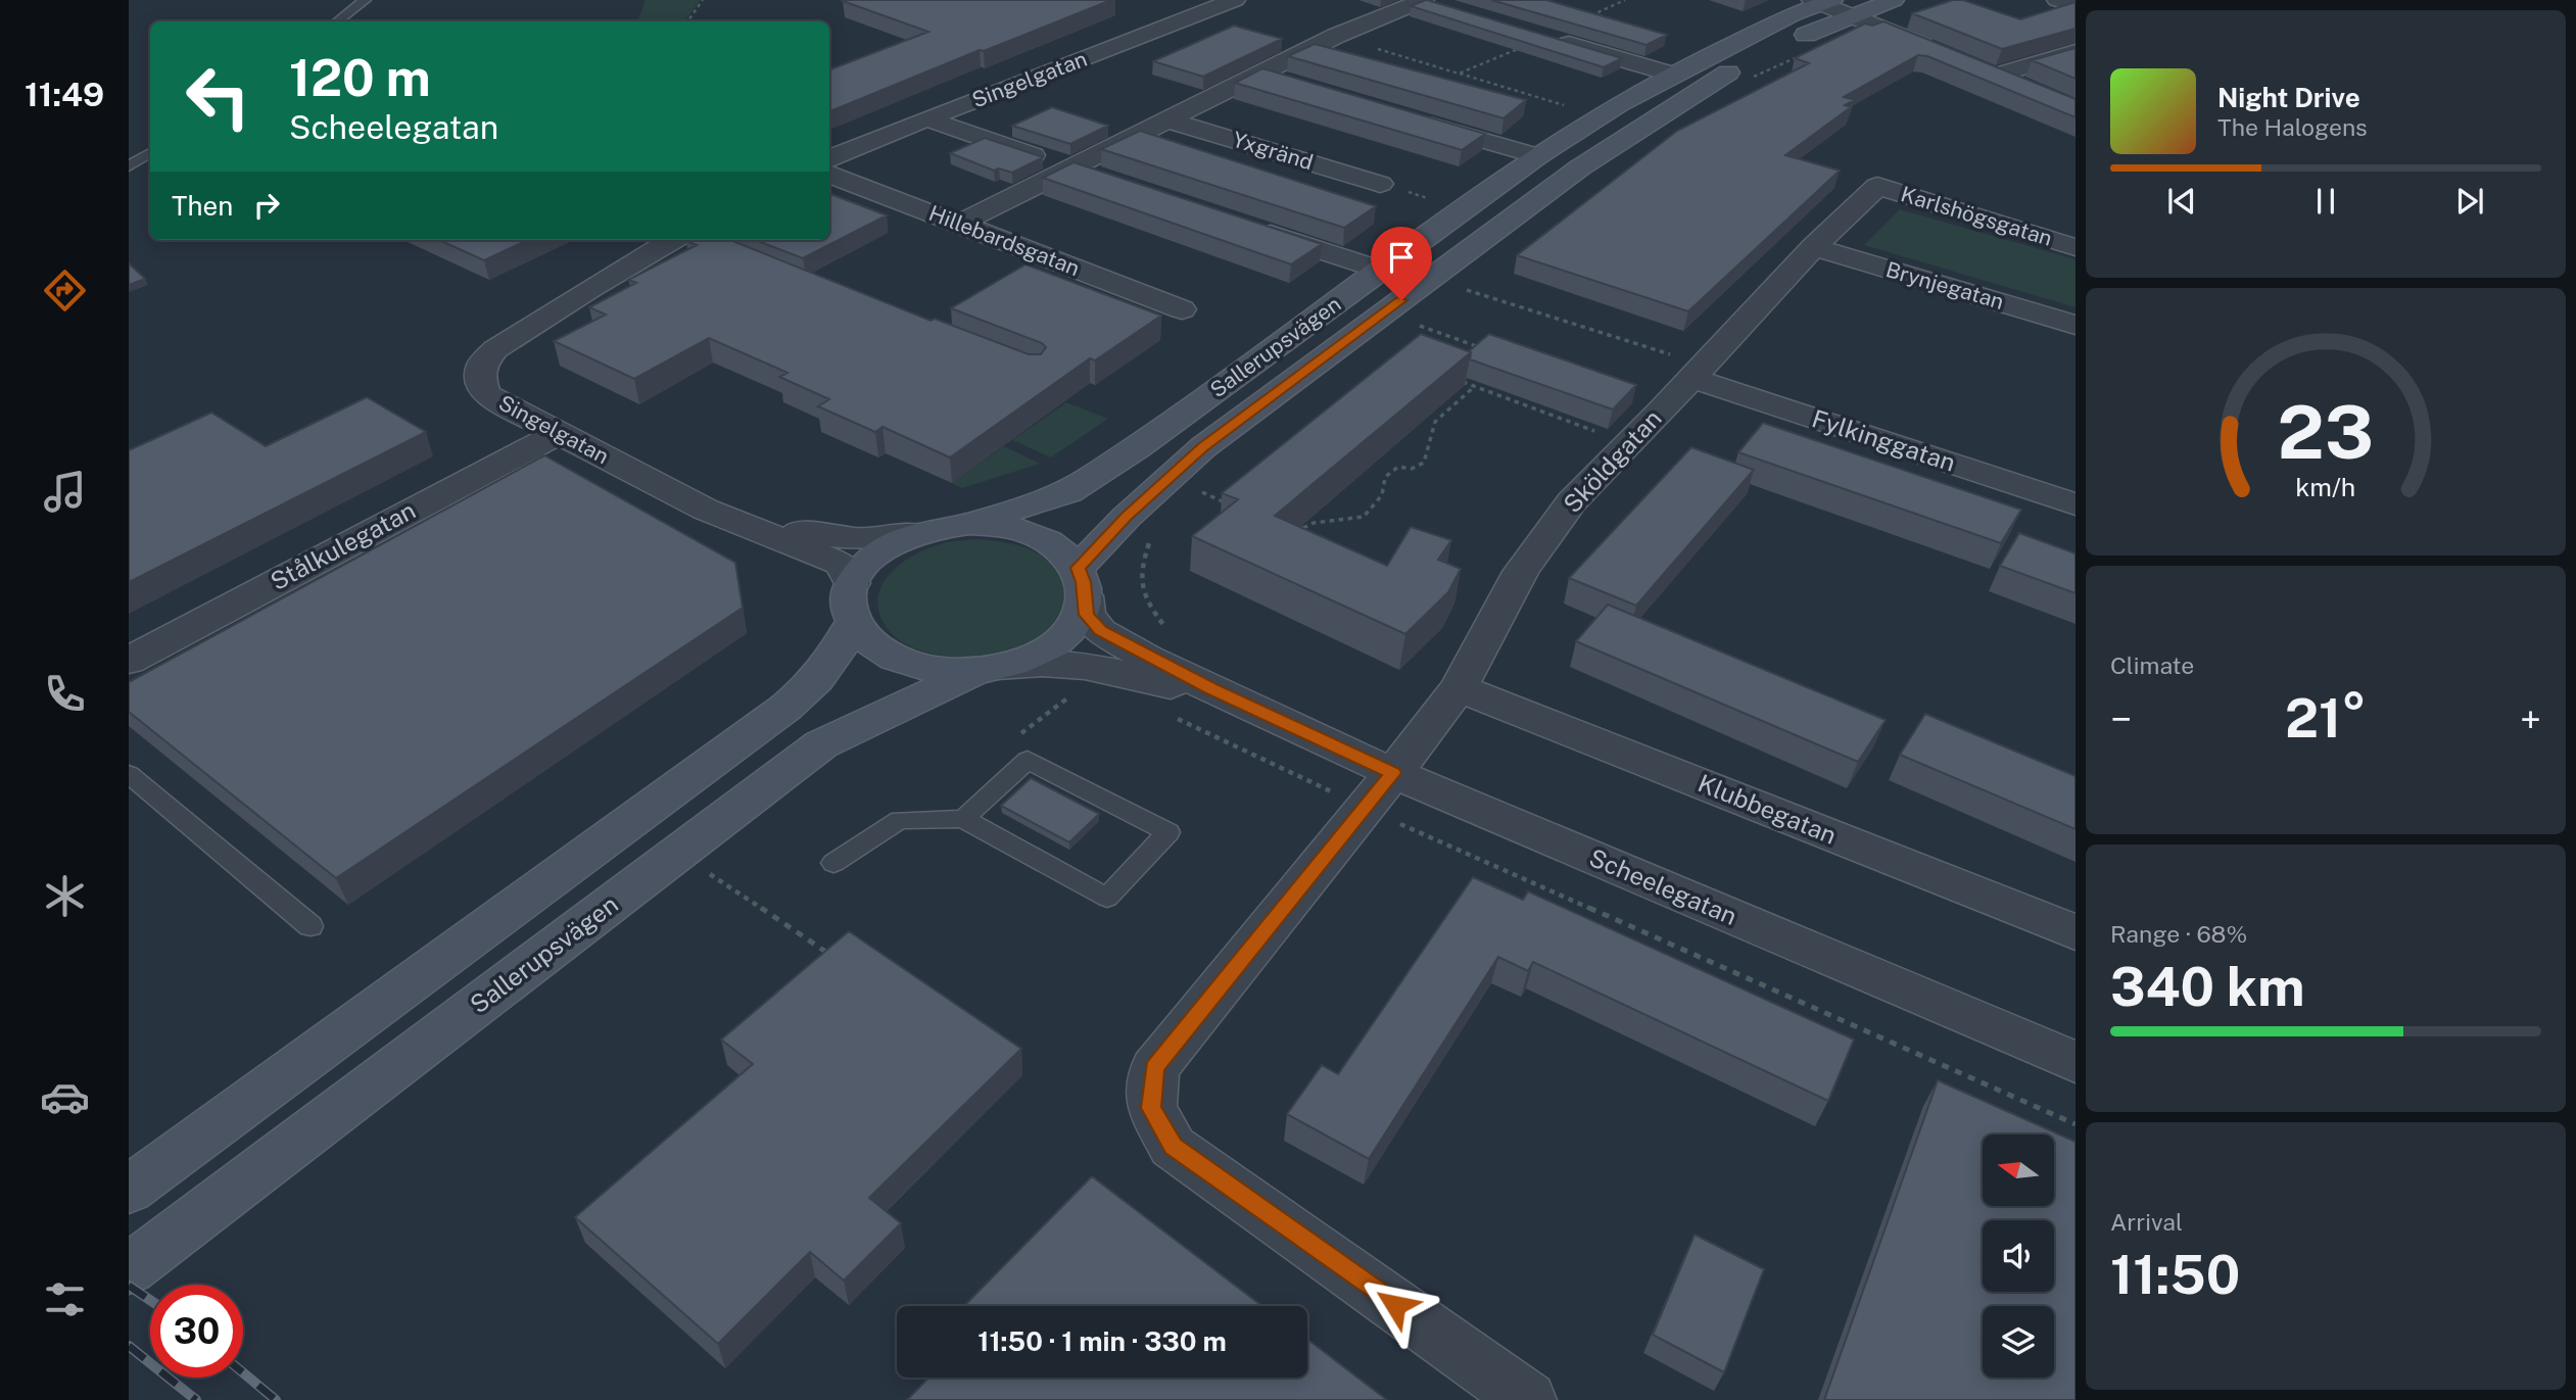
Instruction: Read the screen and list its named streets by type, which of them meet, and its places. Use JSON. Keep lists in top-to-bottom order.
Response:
{
  "streets": {
    "main road": ["Sallerupsvägen"],
    "street": [
      "Singelgatan",
      "Yxgränd",
      "Karlshögsgatan",
      "Hillebardsgatan",
      "Brynjegatan",
      "Fylkinggatan",
      "Sköldgatan",
      "Stålkulegatan",
      "Klubbegatan",
      "Scheelegatan"
    ]
  },
  "crossings": [
    ["Singelgatan", "Sallerupsvägen"],
    ["Singelgatan", "Stålkulegatan"],
    ["Singelgatan", "Scheelegatan"],
    ["Karlshögsgatan", "Sköldgatan"],
    ["Brynjegatan", "Sköldgatan"],
    ["Sallerupsvägen", "Scheelegatan"],
    ["Fylkinggatan", "Sköldgatan"],
    ["Sköldgatan", "Klubbegatan"],
    ["Sköldgatan", "Scheelegatan"]
  ],
  "north": "left",
  "page": {
    "tabs": "11:49",
    "turn": ["120 m", "Scheelegatan"],
    "song": ["Night Drive", "The Halogens"],
    "then": "Then",
    "tile": [
      "Climate",
      ["Range · 68%", "340 km"],
      ["Arrival", "11:50"]
    ],
    "heat": ["−", "21°", "+"],
    "limit": "30",
    "trip": "11:50 · 1 min · 330 m",
    "gauge": ["23", "km/h"]
  }
}
